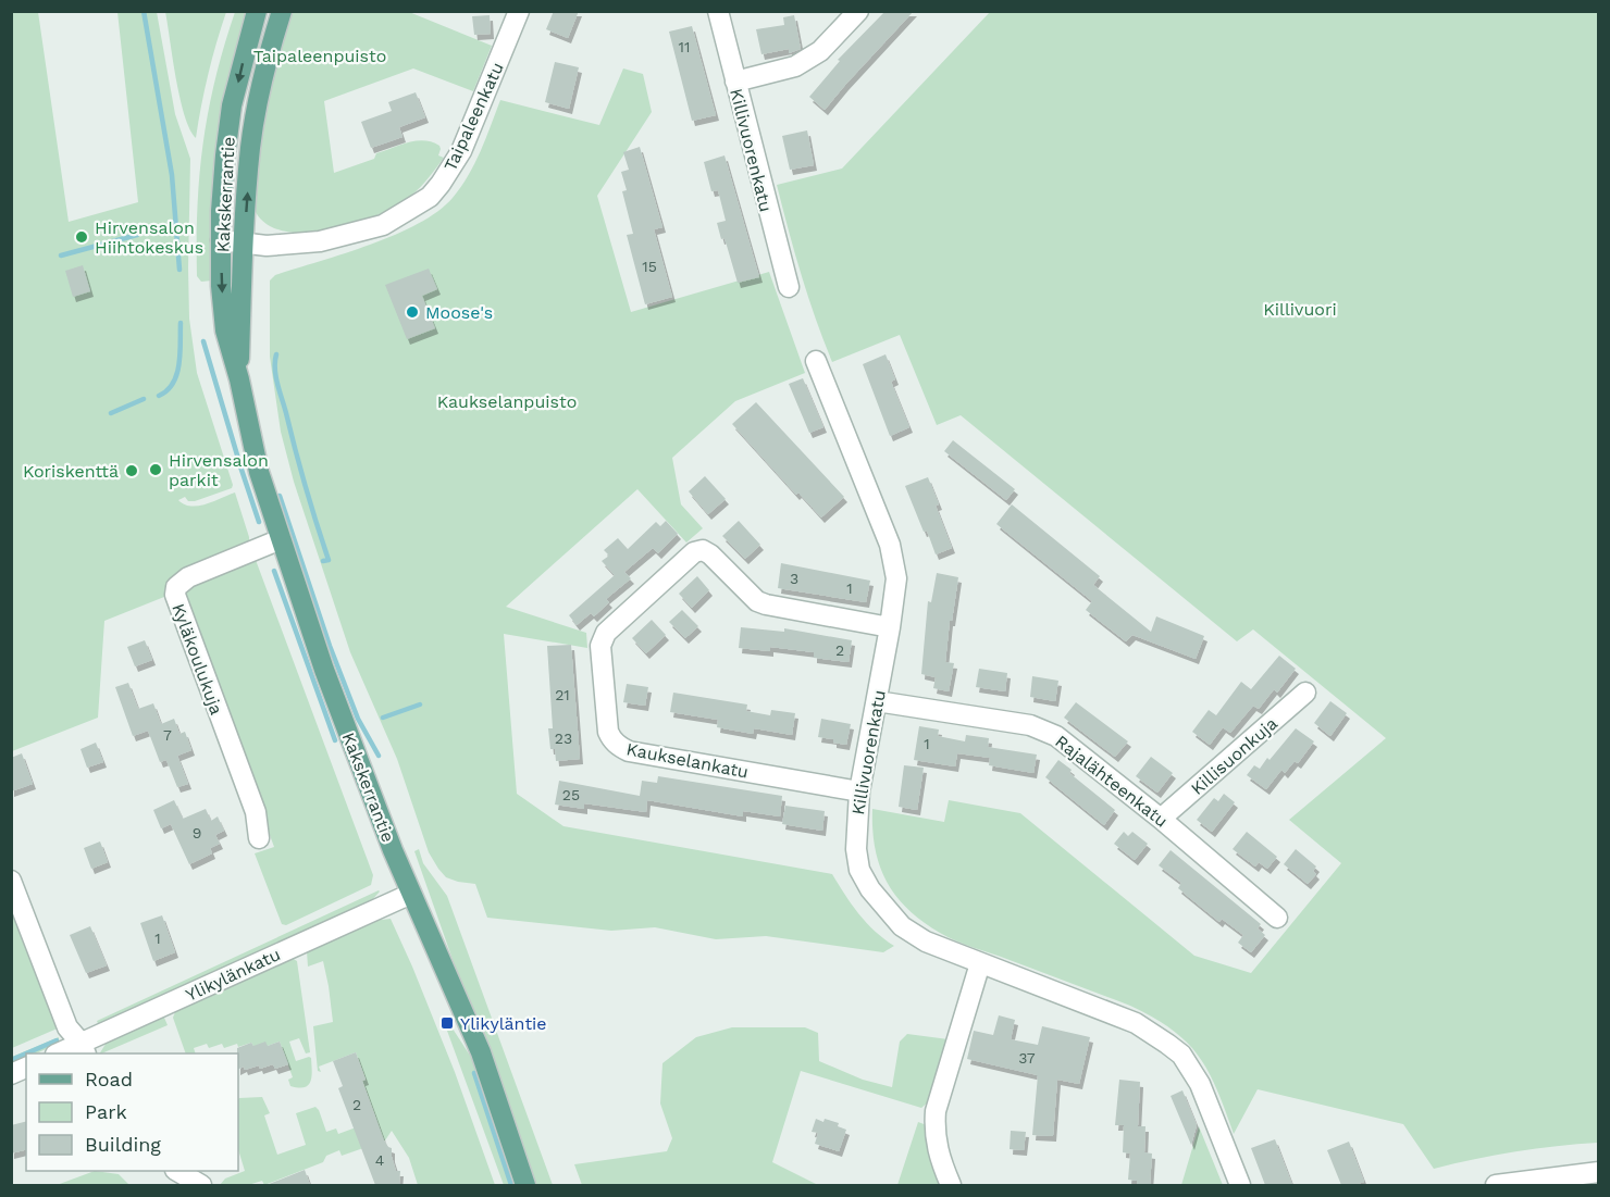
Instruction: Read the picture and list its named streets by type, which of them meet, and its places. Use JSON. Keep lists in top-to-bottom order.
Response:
{
  "streets": {
    "main road": ["Kakskerrantie"],
    "street": [
      "Taipaleenkatu",
      "Killivuorenkatu",
      "Kyläkoulukuja",
      "Killisuonkuja",
      "Kaukselankatu",
      "Rajalähteenkatu",
      "Ylikylänkatu"
    ]
  },
  "crossings": [
    ["Taipaleenkatu", "Kakskerrantie"],
    ["Killivuorenkatu", "Kaukselankatu"],
    ["Killivuorenkatu", "Rajalähteenkatu"],
    ["Kakskerrantie", "Kyläkoulukuja"],
    ["Kakskerrantie", "Ylikylänkatu"],
    ["Killisuonkuja", "Rajalähteenkatu"]
  ],
  "parks": ["Taipaleenpuisto", "Killivuori", "Kaukselanpuisto"],
  "places": {
    "other": [
      "Hirvensalon Hiihtokeskus",
      "Moose's",
      "Hirvensalon parkit",
      "Koriskenttä"
    ],
    "transit": ["Ylikyläntie"]
  },
  "house_numbers": [
    "11",
    "15",
    "3",
    "1",
    "2",
    "21",
    "7",
    "23",
    "1",
    "25",
    "9",
    "1",
    "37",
    "2",
    "4"
  ],
  "legend": ["Road", "Park", "Building"]
}
